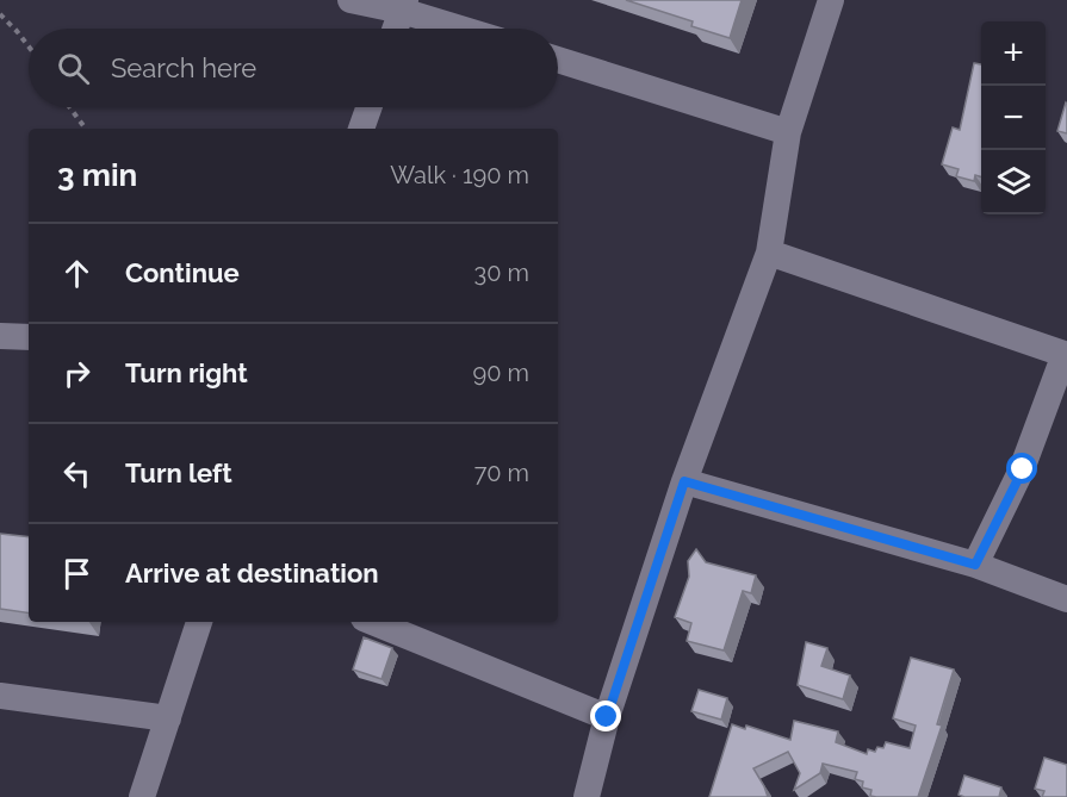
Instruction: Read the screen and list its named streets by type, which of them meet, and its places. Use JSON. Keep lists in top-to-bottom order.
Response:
{
  "page": {
    "map_buttons": ["+", "−"],
    "search": "Search here",
    "heading": ["3 min", "Walk · 190 m"],
    "list": [
      ["Continue", "30 m"],
      ["Turn right", "90 m"],
      ["Turn left", "70 m"],
      "Arrive at destination"
    ]
  }
}
